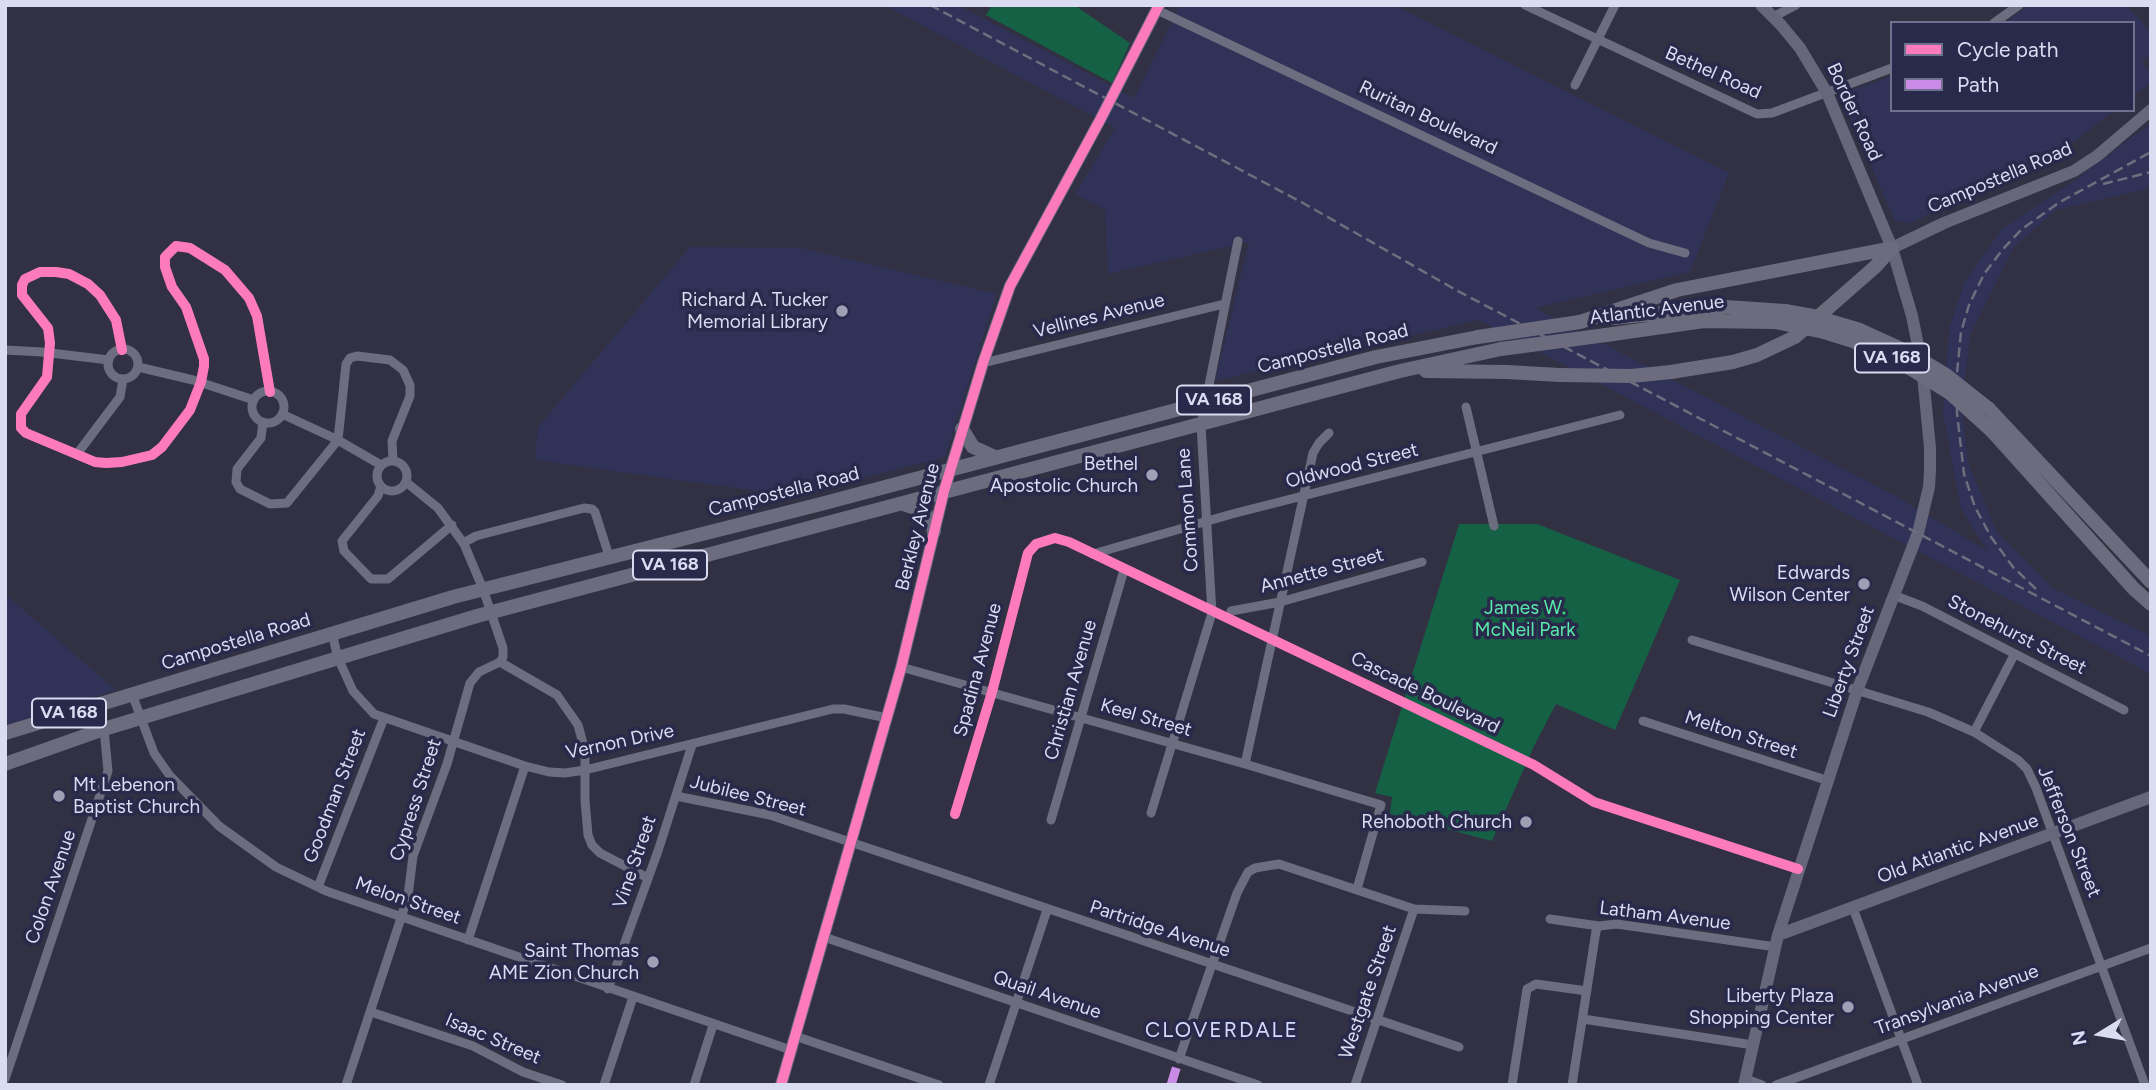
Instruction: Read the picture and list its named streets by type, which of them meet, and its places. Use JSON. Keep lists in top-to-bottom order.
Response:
{
  "streets": {
    "main road": [
      "Border Road",
      "Campostella Road",
      "Atlantic Avenue",
      "VA 168",
      "Berkley Avenue",
      "Liberty Street",
      "Old Atlantic Avenue"
    ],
    "street": [
      "Bethel Road",
      "Ruritan Boulevard",
      "Vellines Avenue",
      "Oldwood Street",
      "Common Lane",
      "Annette Street",
      "Stonehurst Street",
      "Spadina Avenue",
      "Christian Avenue",
      "Cascade Boulevard",
      "Keel Street",
      "Melton Street",
      "Vernon Drive",
      "Goodman Street",
      "Jubilee Street",
      "Cypress Street",
      "Jefferson Street",
      "Vine Street",
      "Colon Avenue",
      "Melon Street",
      "Latham Avenue",
      "Partridge Avenue",
      "Westgate Street",
      "Quail Avenue",
      "Transylvania Avenue",
      "Isaac Street"
    ]
  },
  "crossings": [
    ["Bethel Road", "Border Road"],
    ["Border Road", "Campostella Road"],
    ["Border Road", "Liberty Street"],
    ["Ruritan Boulevard", "Berkley Avenue"],
    ["Campostella Road", "Atlantic Avenue"],
    ["Campostella Road", "Common Lane"],
    ["Campostella Road", "Berkley Avenue"],
    ["Campostella Road", "Liberty Street"],
    ["Campostella Road", "Vernon Drive"],
    ["Campostella Road", "Colon Avenue"],
    ["Campostella Road", "Melon Street"],
    ["Vellines Avenue", "Common Lane"],
    ["Vellines Avenue", "Berkley Avenue"],
    ["Oldwood Street", "Common Lane"],
    ["Oldwood Street", "Cascade Boulevard"],
    ["Common Lane", "Cascade Boulevard"],
    ["Common Lane", "Keel Street"],
    ["Berkley Avenue", "Keel Street"],
    ["Berkley Avenue", "Vernon Drive"],
    ["Berkley Avenue", "Jubilee Street"],
    ["Berkley Avenue", "Melon Street"],
    ["Berkley Avenue", "Partridge Avenue"],
    ["Berkley Avenue", "Quail Avenue"],
    ["Stonehurst Street", "Liberty Street"],
    ["Liberty Street", "Cascade Boulevard"],
    ["Liberty Street", "Melton Street"],
    ["Liberty Street", "Jefferson Street"],
    ["Liberty Street", "Old Atlantic Avenue"],
    ["Liberty Street", "Latham Avenue"],
    ["Spadina Avenue", "Cascade Boulevard"],
    ["Spadina Avenue", "Keel Street"],
    ["Christian Avenue", "Cascade Boulevard"],
    ["Christian Avenue", "Keel Street"],
    ["Keel Street", "Westgate Street"],
    ["Vernon Drive", "Goodman Street"],
    ["Vernon Drive", "Cypress Street"],
    ["Vernon Drive", "Vine Street"],
    ["Goodman Street", "Melon Street"],
    ["Jubilee Street", "Vine Street"],
    ["Jubilee Street", "Partridge Avenue"],
    ["Cypress Street", "Melon Street"],
    ["Cypress Street", "Isaac Street"],
    ["Jefferson Street", "Old Atlantic Avenue"],
    ["Jefferson Street", "Transylvania Avenue"],
    ["Old Atlantic Avenue", "Latham Avenue"],
    ["Vine Street", "Melon Street"],
    ["Partridge Avenue", "Westgate Street"]
  ],
  "districts": ["CLOVERDALE"],
  "parks": ["James W. McNeil Park"],
  "places": [
    "Richard A. Tucker Memorial Library",
    "Bethel Apostolic Church",
    "Edwards Wilson Center",
    "Mt Lebenon Baptist Church",
    "Rehoboth Church",
    "Saint Thomas AME Zion Church",
    "Liberty Plaza Shopping Center"
  ],
  "legend": ["Cycle path", "Path"],
  "north": "left"
}
